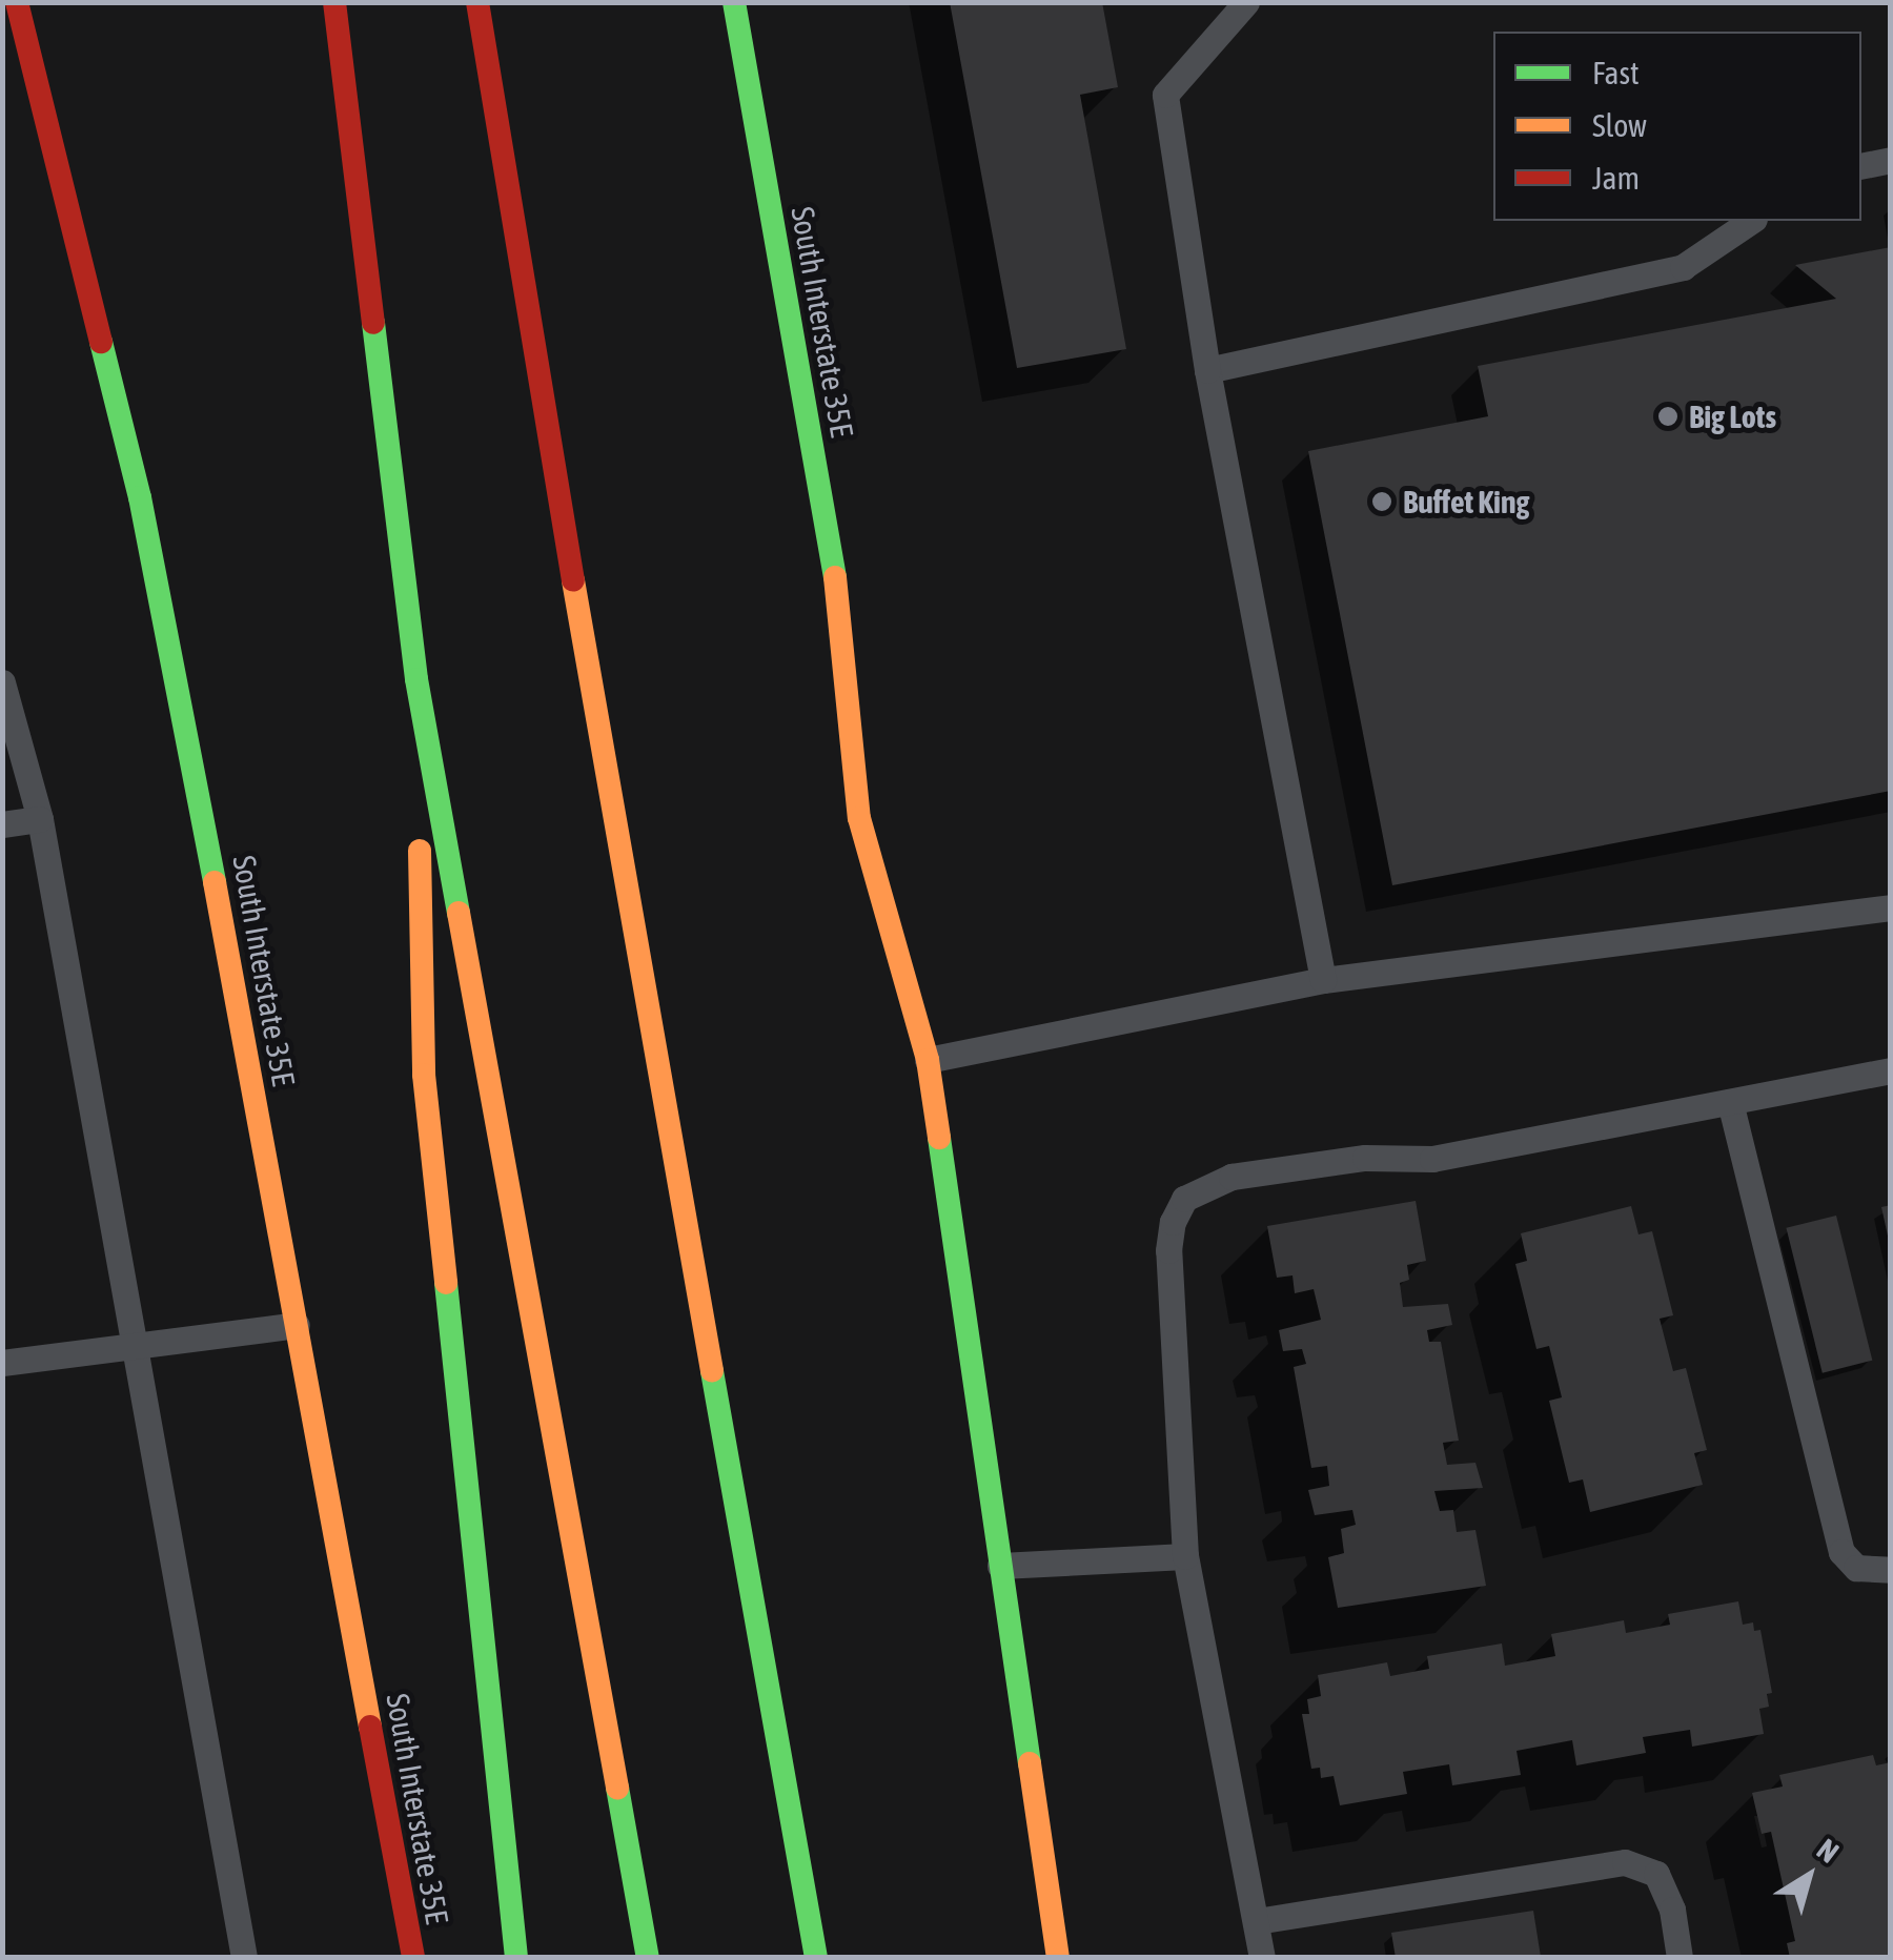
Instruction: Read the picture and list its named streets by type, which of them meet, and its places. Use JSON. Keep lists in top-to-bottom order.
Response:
{
  "streets": {
    "main road": ["South Interstate 35E"]
  },
  "places": ["Big Lots", "Buffet King"],
  "legend": ["Fast", "Slow", "Jam"],
  "north": "top right"
}
